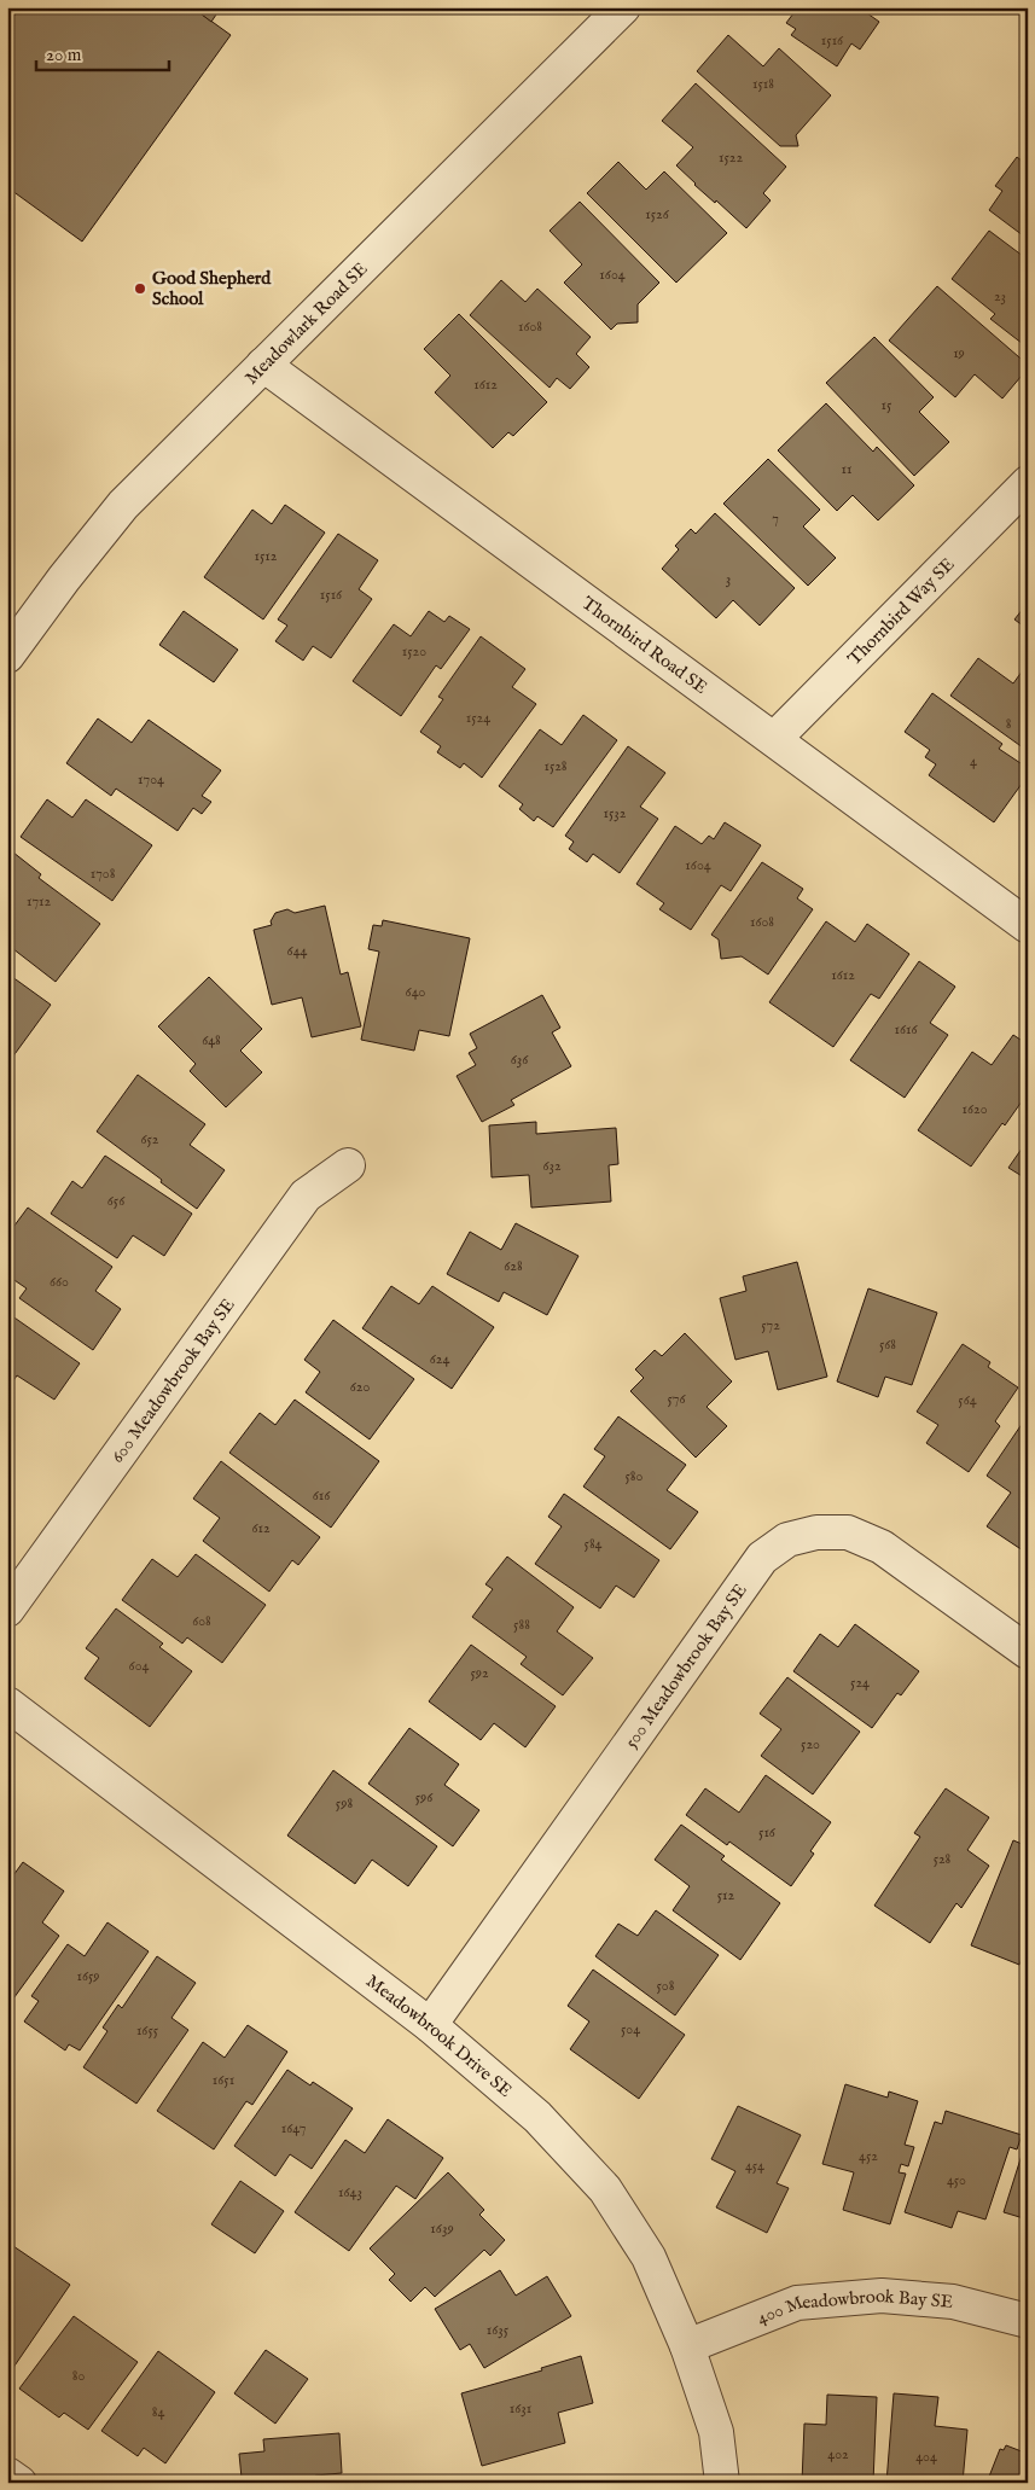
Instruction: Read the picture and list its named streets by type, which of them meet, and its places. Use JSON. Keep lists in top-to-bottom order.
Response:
{
  "streets": {
    "street": [
      "Meadowlark Road SE",
      "Thornbird Way SE",
      "Thornbird Road SE",
      "600 Meadowbrook Bay SE",
      "500 Meadowbrook Bay SE",
      "Meadowbrook Drive SE",
      "400 Meadowbrook Bay SE"
    ]
  },
  "crossings": [
    ["Meadowlark Road SE", "Thornbird Road SE"],
    ["Thornbird Way SE", "Thornbird Road SE"],
    ["500 Meadowbrook Bay SE", "Meadowbrook Drive SE"],
    ["Meadowbrook Drive SE", "400 Meadowbrook Bay SE"]
  ],
  "places": ["Good Shepherd School"],
  "house_numbers": [
    "1516",
    "1518",
    "1522",
    "1526",
    "1604",
    "23",
    "1608",
    "19",
    "1612",
    "15",
    "11",
    "7",
    "1512",
    "3",
    "1516",
    "1520",
    "1524",
    "8",
    "4",
    "1528",
    "1704",
    "1532",
    "1604",
    "1708",
    "1712",
    "1608",
    "644",
    "1612",
    "640",
    "1616",
    "648",
    "636",
    "1620",
    "652",
    "632",
    "656",
    "628",
    "660",
    "572",
    "568",
    "624",
    "620",
    "576",
    "564",
    "580",
    "616",
    "612",
    "584",
    "608",
    "588",
    "604",
    "592",
    "524",
    "520",
    "596",
    "598",
    "516",
    "528",
    "512",
    "1659",
    "508",
    "504",
    "1655",
    "1651",
    "1647",
    "452",
    "454",
    "450",
    "1643",
    "1639",
    "1635",
    "80",
    "1631",
    "84",
    "402",
    "404"
  ],
  "scale_bar": "20 m"
}
